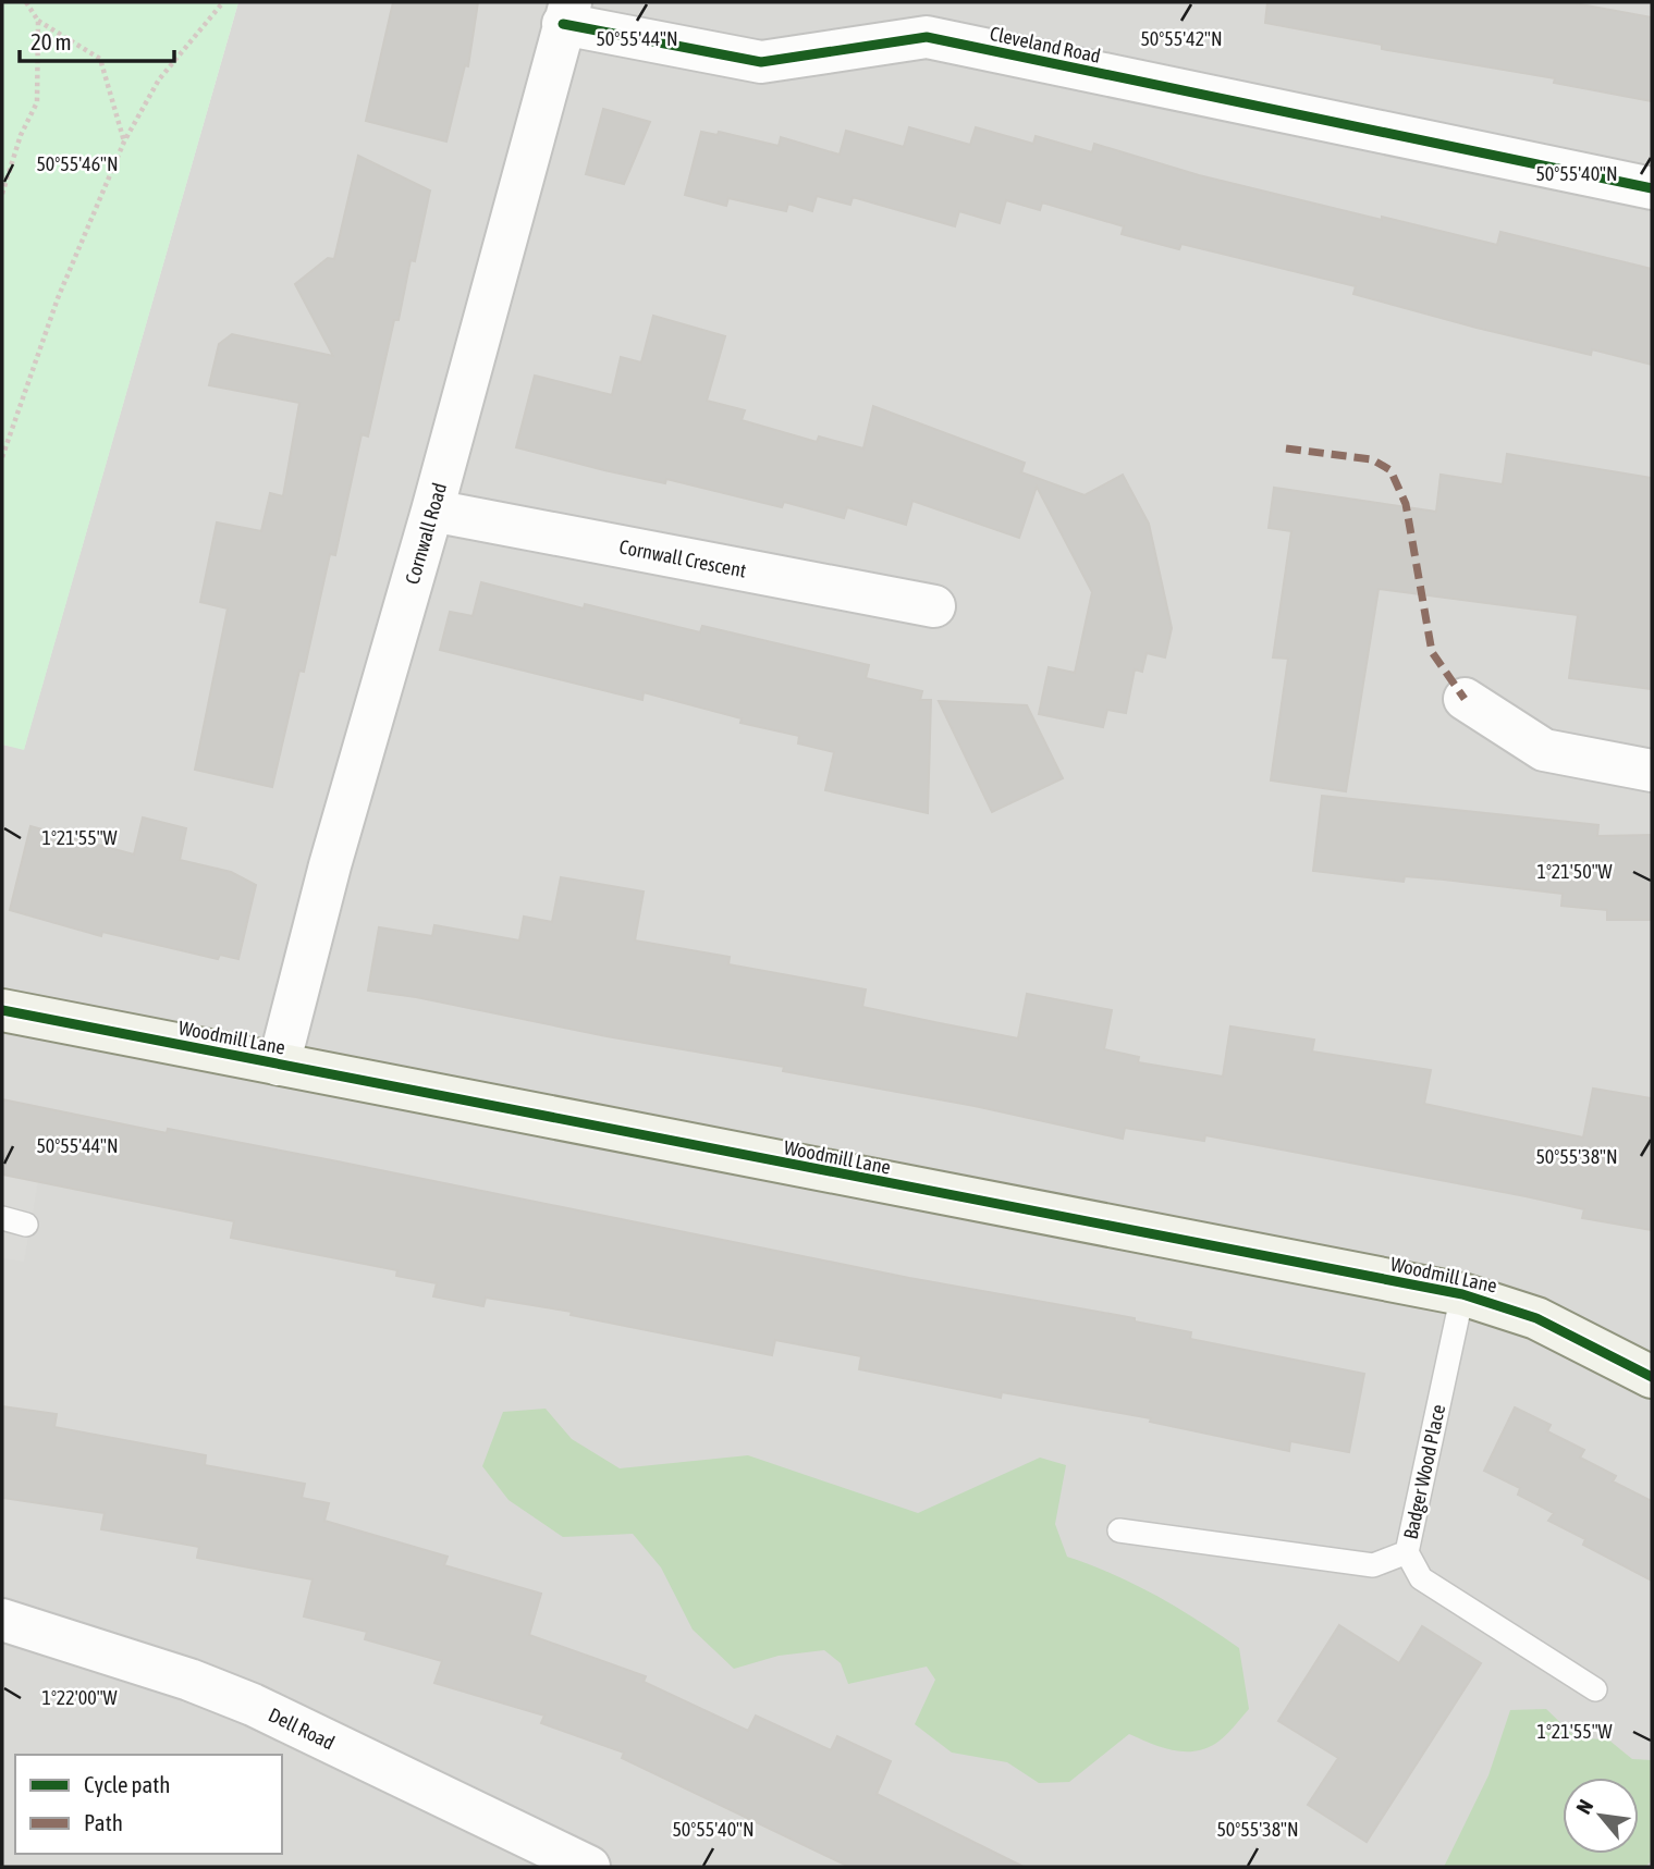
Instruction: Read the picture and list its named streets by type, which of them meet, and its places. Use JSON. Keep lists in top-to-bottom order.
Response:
{
  "streets": {
    "street": [
      "Cleveland Road",
      "Cornwall Road",
      "Cornwall Crescent",
      "Woodmill Lane",
      "Dell Road"
    ],
    "lane": ["Badger Wood Place"]
  },
  "crossings": [
    ["Cleveland Road", "Cornwall Road"],
    ["Cornwall Road", "Cornwall Crescent"],
    ["Cornwall Road", "Woodmill Lane"],
    ["Woodmill Lane", "Badger Wood Place"]
  ],
  "legend": ["Cycle path", "Path"],
  "scale_bar": "20 m",
  "north": "top left",
  "coordinates": [
    "50°55'44\"N",
    "50°55'42\"N",
    "50°55'46\"N",
    "50°55'40\"N",
    "1°21'55\"W",
    "1°21'50\"W",
    "50°55'38\"N",
    "1°22'00\"W"
  ]
}
